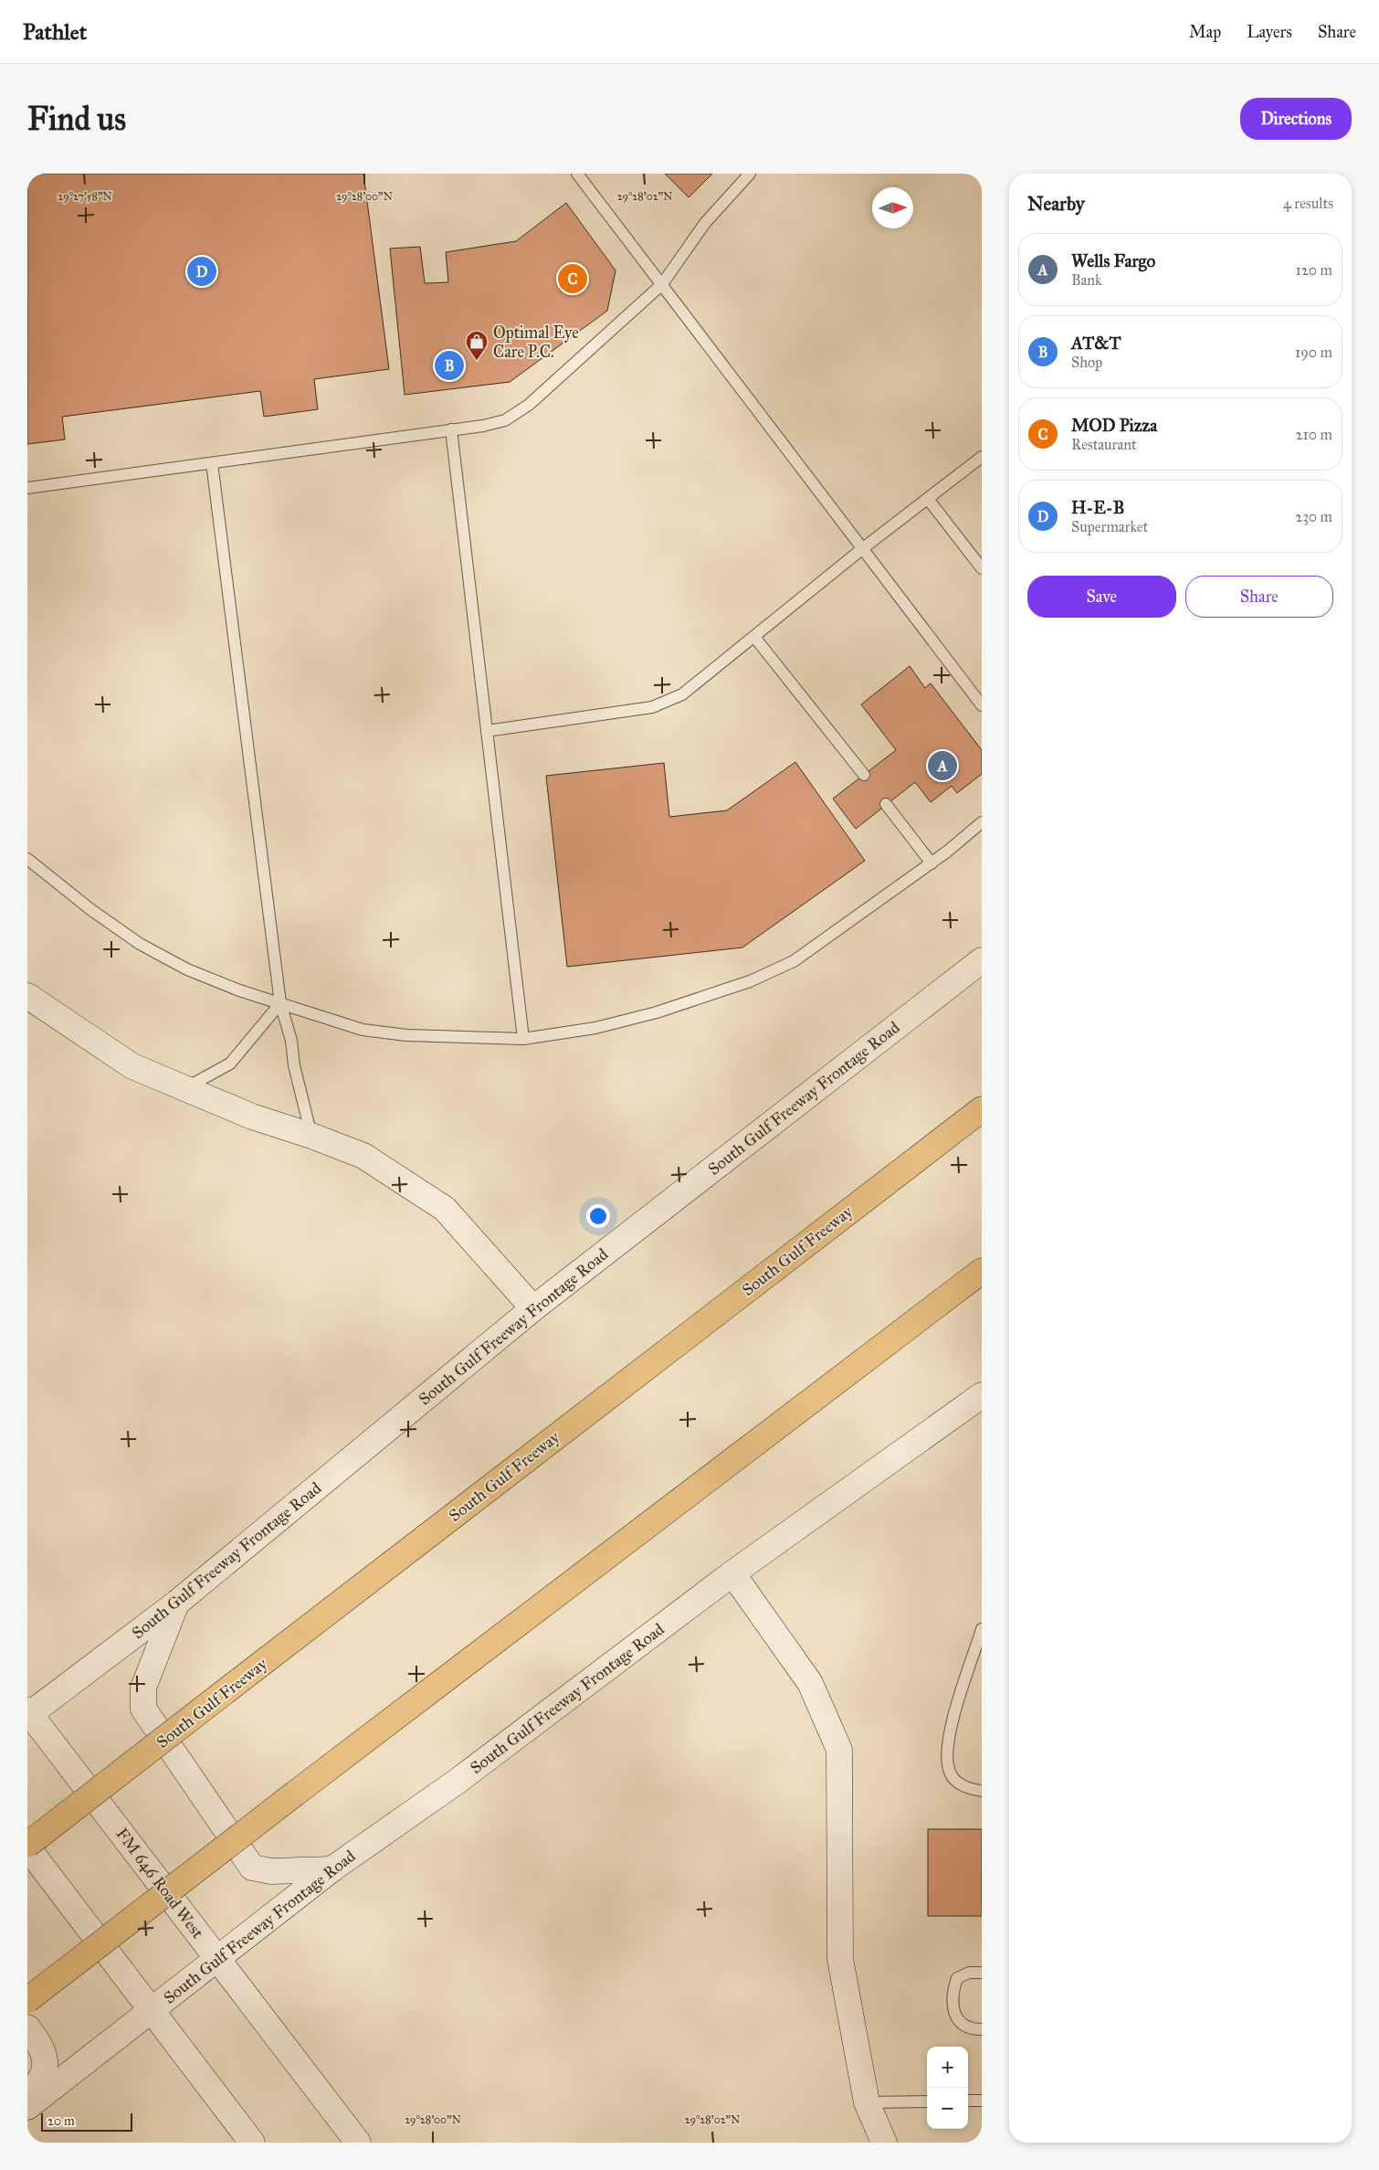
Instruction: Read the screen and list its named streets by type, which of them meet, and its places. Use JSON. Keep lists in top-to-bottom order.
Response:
{
  "streets": {
    "highway": ["South Gulf Freeway"],
    "main road": ["South Gulf Freeway Frontage Road", "FM 646 Road West"]
  },
  "crossings": [
    ["South Gulf Freeway Frontage Road", "FM 646 Road West"]
  ],
  "places": {
    "shop": ["Optimal Eye Care P.C."]
  },
  "scale_bar": "20 m",
  "north": "right",
  "page": {
    "header": "Pathlet",
    "nav": ["Map", "Layers", "Share"],
    "buttons": [
      "Directions",
      ["Save", "Share"]
    ],
    "title": "Find us",
    "heading": ["Nearby", "4 results"],
    "list": [
      {
        "mark": "A",
        "name": "Wells Fargo",
        "note": "Bank",
        "value": "120 m"
      },
      {
        "mark": "B",
        "name": "AT&T",
        "note": "Shop",
        "value": "190 m"
      },
      {
        "mark": "C",
        "name": "MOD Pizza",
        "note": "Restaurant",
        "value": "210 m"
      },
      {
        "mark": "D",
        "name": "H-E-B",
        "note": "Supermarket",
        "value": "230 m"
      }
    ],
    "pins": [
      "D",
      "C",
      "B",
      "A"
    ],
    "map_buttons": ["+", "−"],
    "scale": "20 m"
  },
  "coordinates": ["29°27'58\"N", "29°28'00\"N", "29°28'02\"N"]
}
